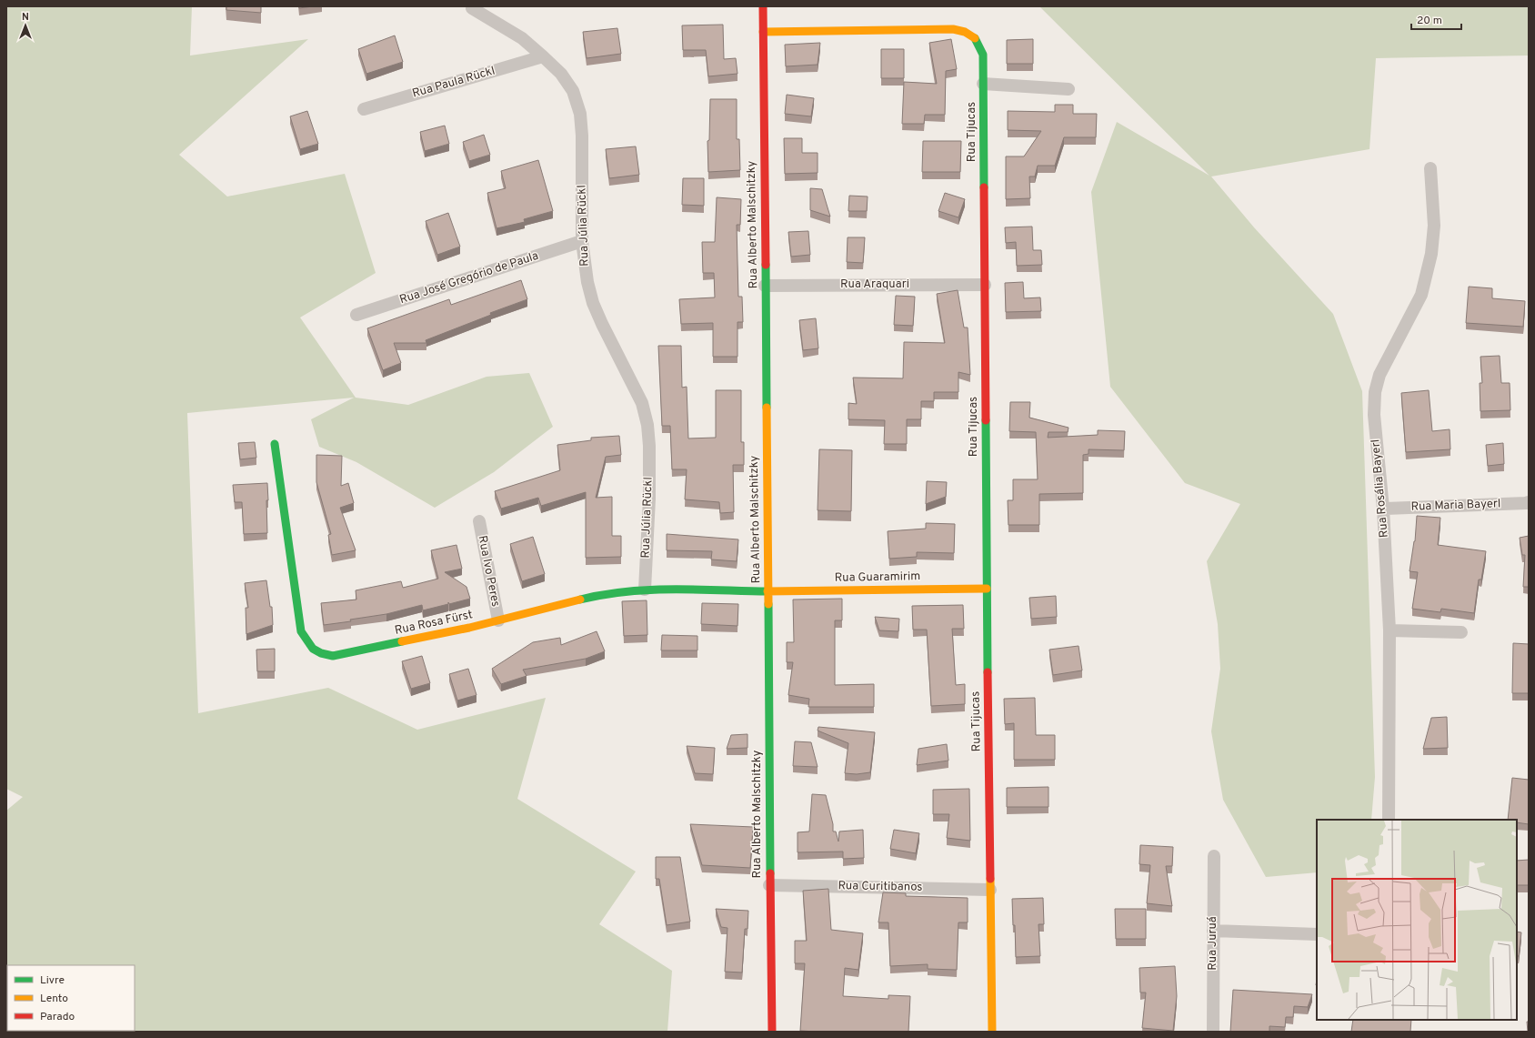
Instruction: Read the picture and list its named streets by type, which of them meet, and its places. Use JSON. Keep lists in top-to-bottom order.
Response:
{
  "streets": {
    "street": [
      "Rua Paula Rückl",
      "Rua Tijucas",
      "Rua Alberto Malschitzky",
      "Rua Júlia Rückl",
      "Rua José Gregório de Paula",
      "Rua Araquari",
      "Rua Rosália Bayerl",
      "Rua Maria Bayerl",
      "Rua Ivo Peres",
      "Rua Guaramirim",
      "Rua Rosa Fürst",
      "Rua Curitibanos",
      "Rua Juruá"
    ]
  },
  "crossings": [
    ["Rua Paula Rückl", "Rua Júlia Rückl"],
    ["Rua Tijucas", "Rua Alberto Malschitzky"],
    ["Rua Tijucas", "Rua Araquari"],
    ["Rua Tijucas", "Rua Guaramirim"],
    ["Rua Tijucas", "Rua Curitibanos"],
    ["Rua Alberto Malschitzky", "Rua Araquari"],
    ["Rua Alberto Malschitzky", "Rua Guaramirim"],
    ["Rua Alberto Malschitzky", "Rua Rosa Fürst"],
    ["Rua Alberto Malschitzky", "Rua Curitibanos"],
    ["Rua Júlia Rückl", "Rua José Gregório de Paula"],
    ["Rua Júlia Rückl", "Rua Rosa Fürst"],
    ["Rua Rosália Bayerl", "Rua Maria Bayerl"],
    ["Rua Ivo Peres", "Rua Rosa Fürst"],
    ["Rua Guaramirim", "Rua Rosa Fürst"]
  ],
  "legend": ["Livre", "Lento", "Parado"],
  "scale_bar": "20 m",
  "north": "top"
}
